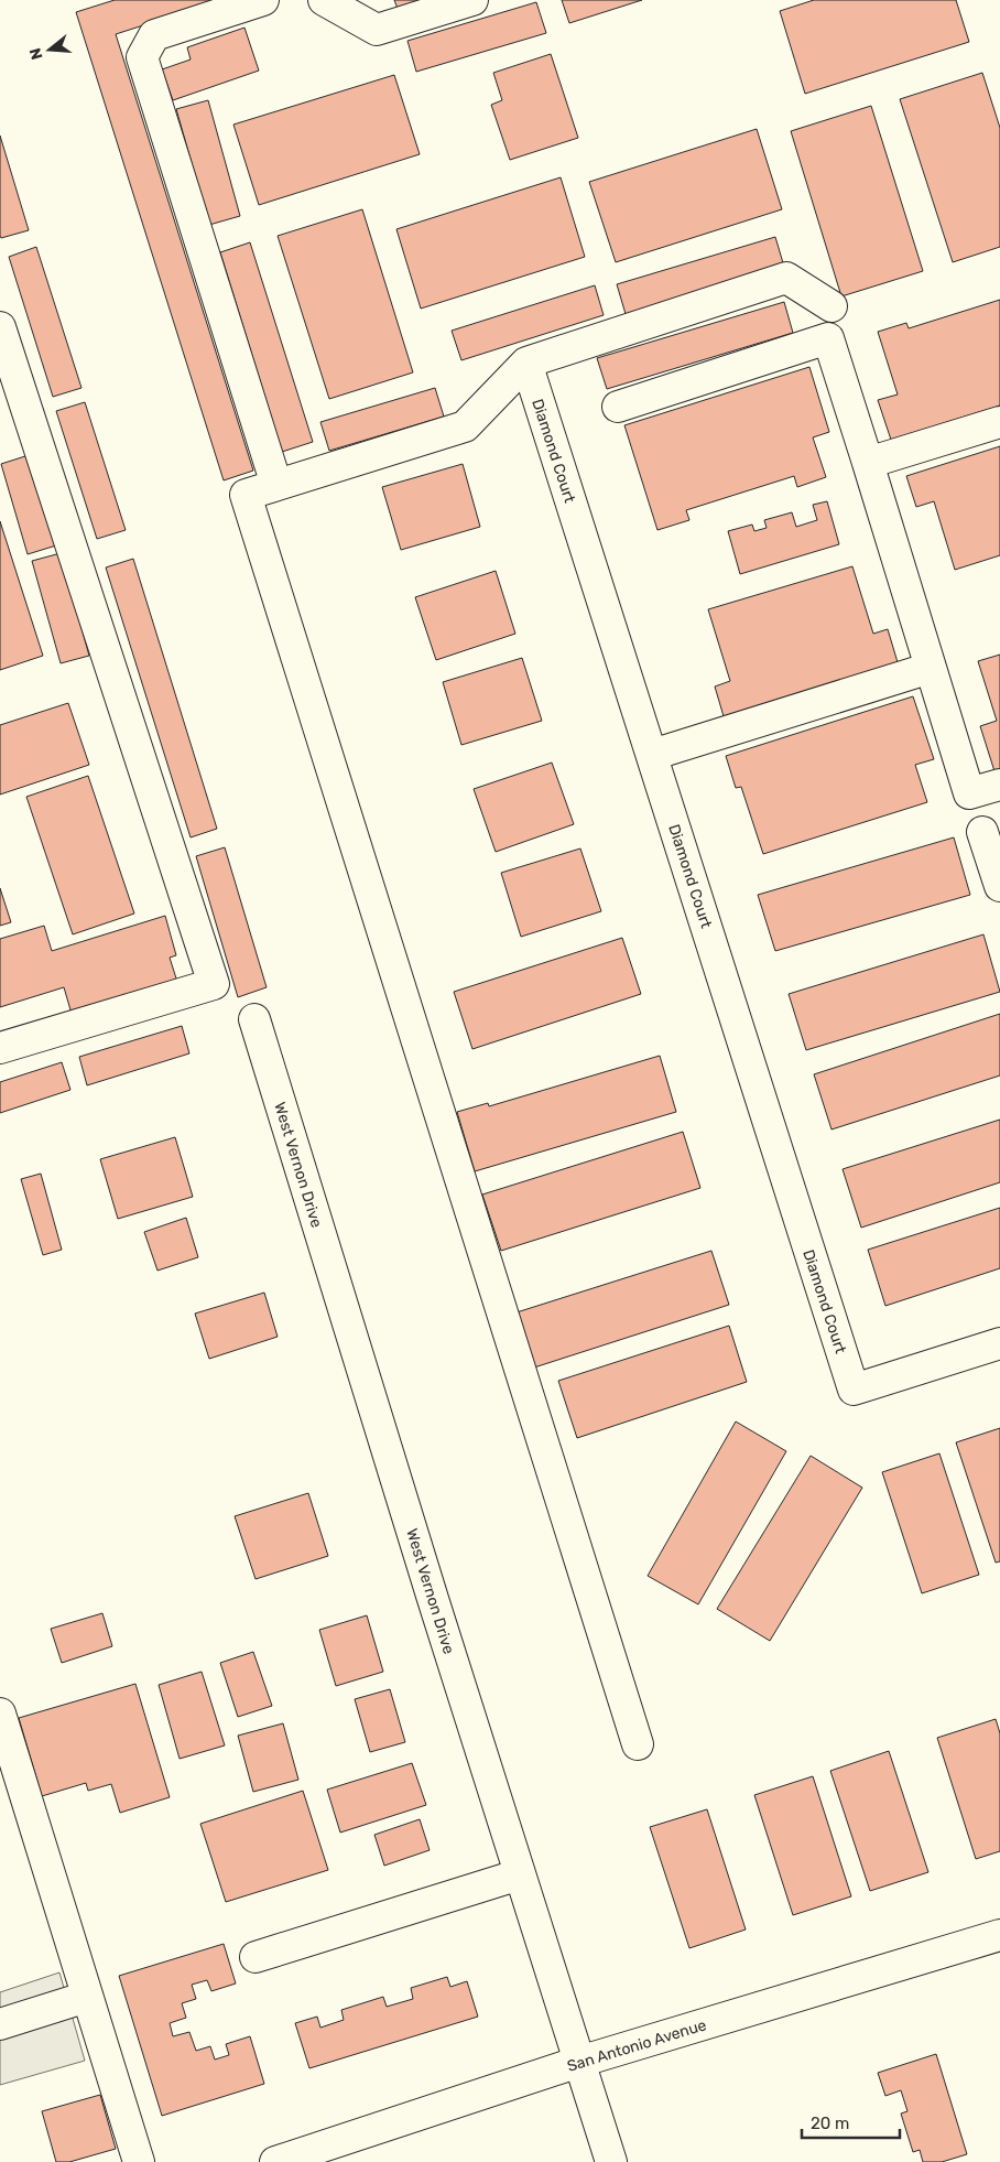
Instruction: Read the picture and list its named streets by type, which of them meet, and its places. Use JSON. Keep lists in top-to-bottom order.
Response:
{
  "streets": {
    "street": ["Diamond Court", "West Vernon Drive", "San Antonio Avenue"]
  },
  "crossings": [
    ["West Vernon Drive", "San Antonio Avenue"]
  ],
  "scale_bar": "20 m",
  "north": "left"
}
